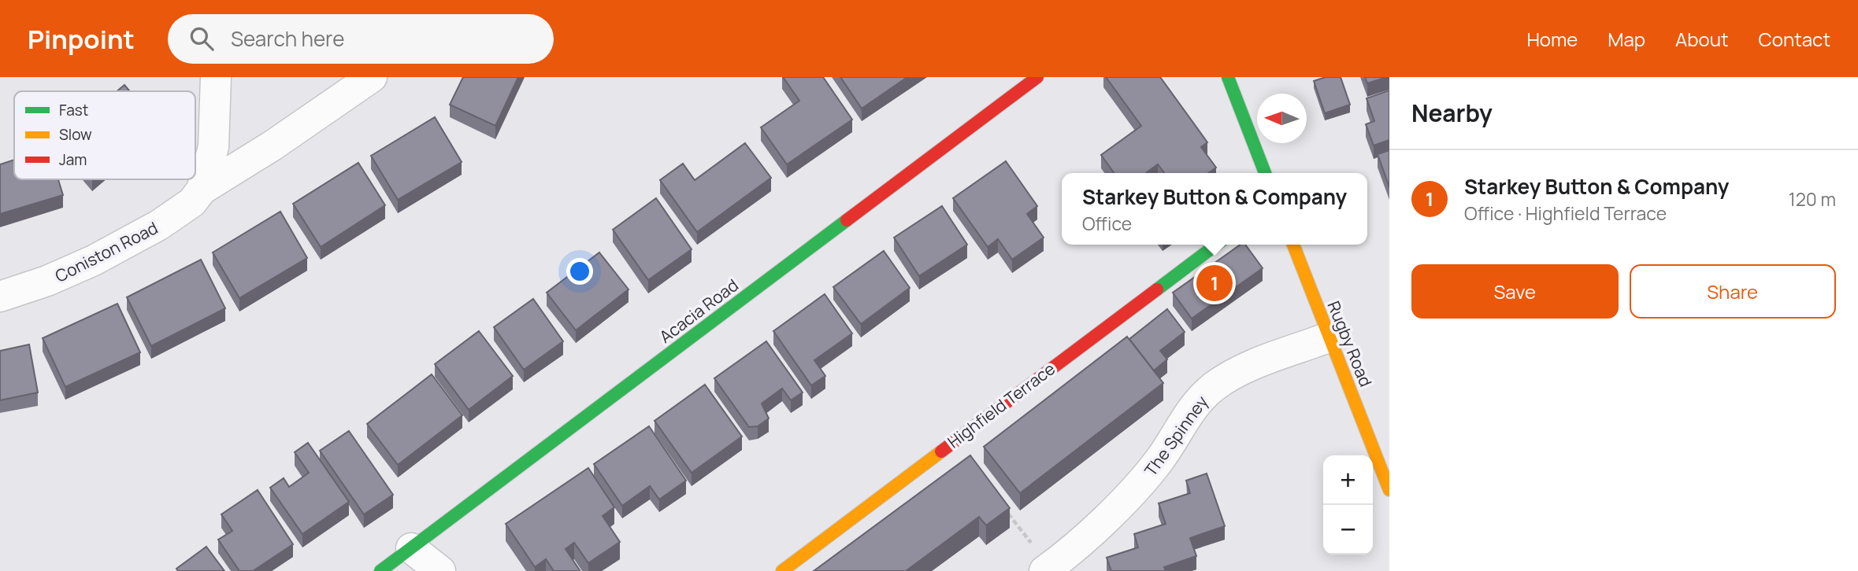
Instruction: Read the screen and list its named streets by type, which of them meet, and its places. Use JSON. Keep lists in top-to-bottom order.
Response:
{
  "streets": {
    "street": [
      "Coniston Road",
      "Acacia Road",
      "Rugby Road",
      "Highfield Terrace",
      "The Spinney"
    ]
  },
  "crossings": [
    ["Rugby Road", "The Spinney"]
  ],
  "legend": ["Fast", "Slow", "Jam"],
  "north": "left",
  "page": {
    "header": "Pinpoint",
    "search": "Search here",
    "nav": [
      "Home",
      "Map",
      "About",
      "Contact"
    ],
    "heading": "Nearby",
    "list": [
      {
        "mark": "1",
        "name": "Starkey Button & Company",
        "note": "Office · Highfield Terrace",
        "value": "120 m"
      }
    ],
    "popup": ["Starkey Button & Company", "Office"],
    "buttons": ["Save", "Share"],
    "pins": "1",
    "map_buttons": ["+", "−"]
  }
}
